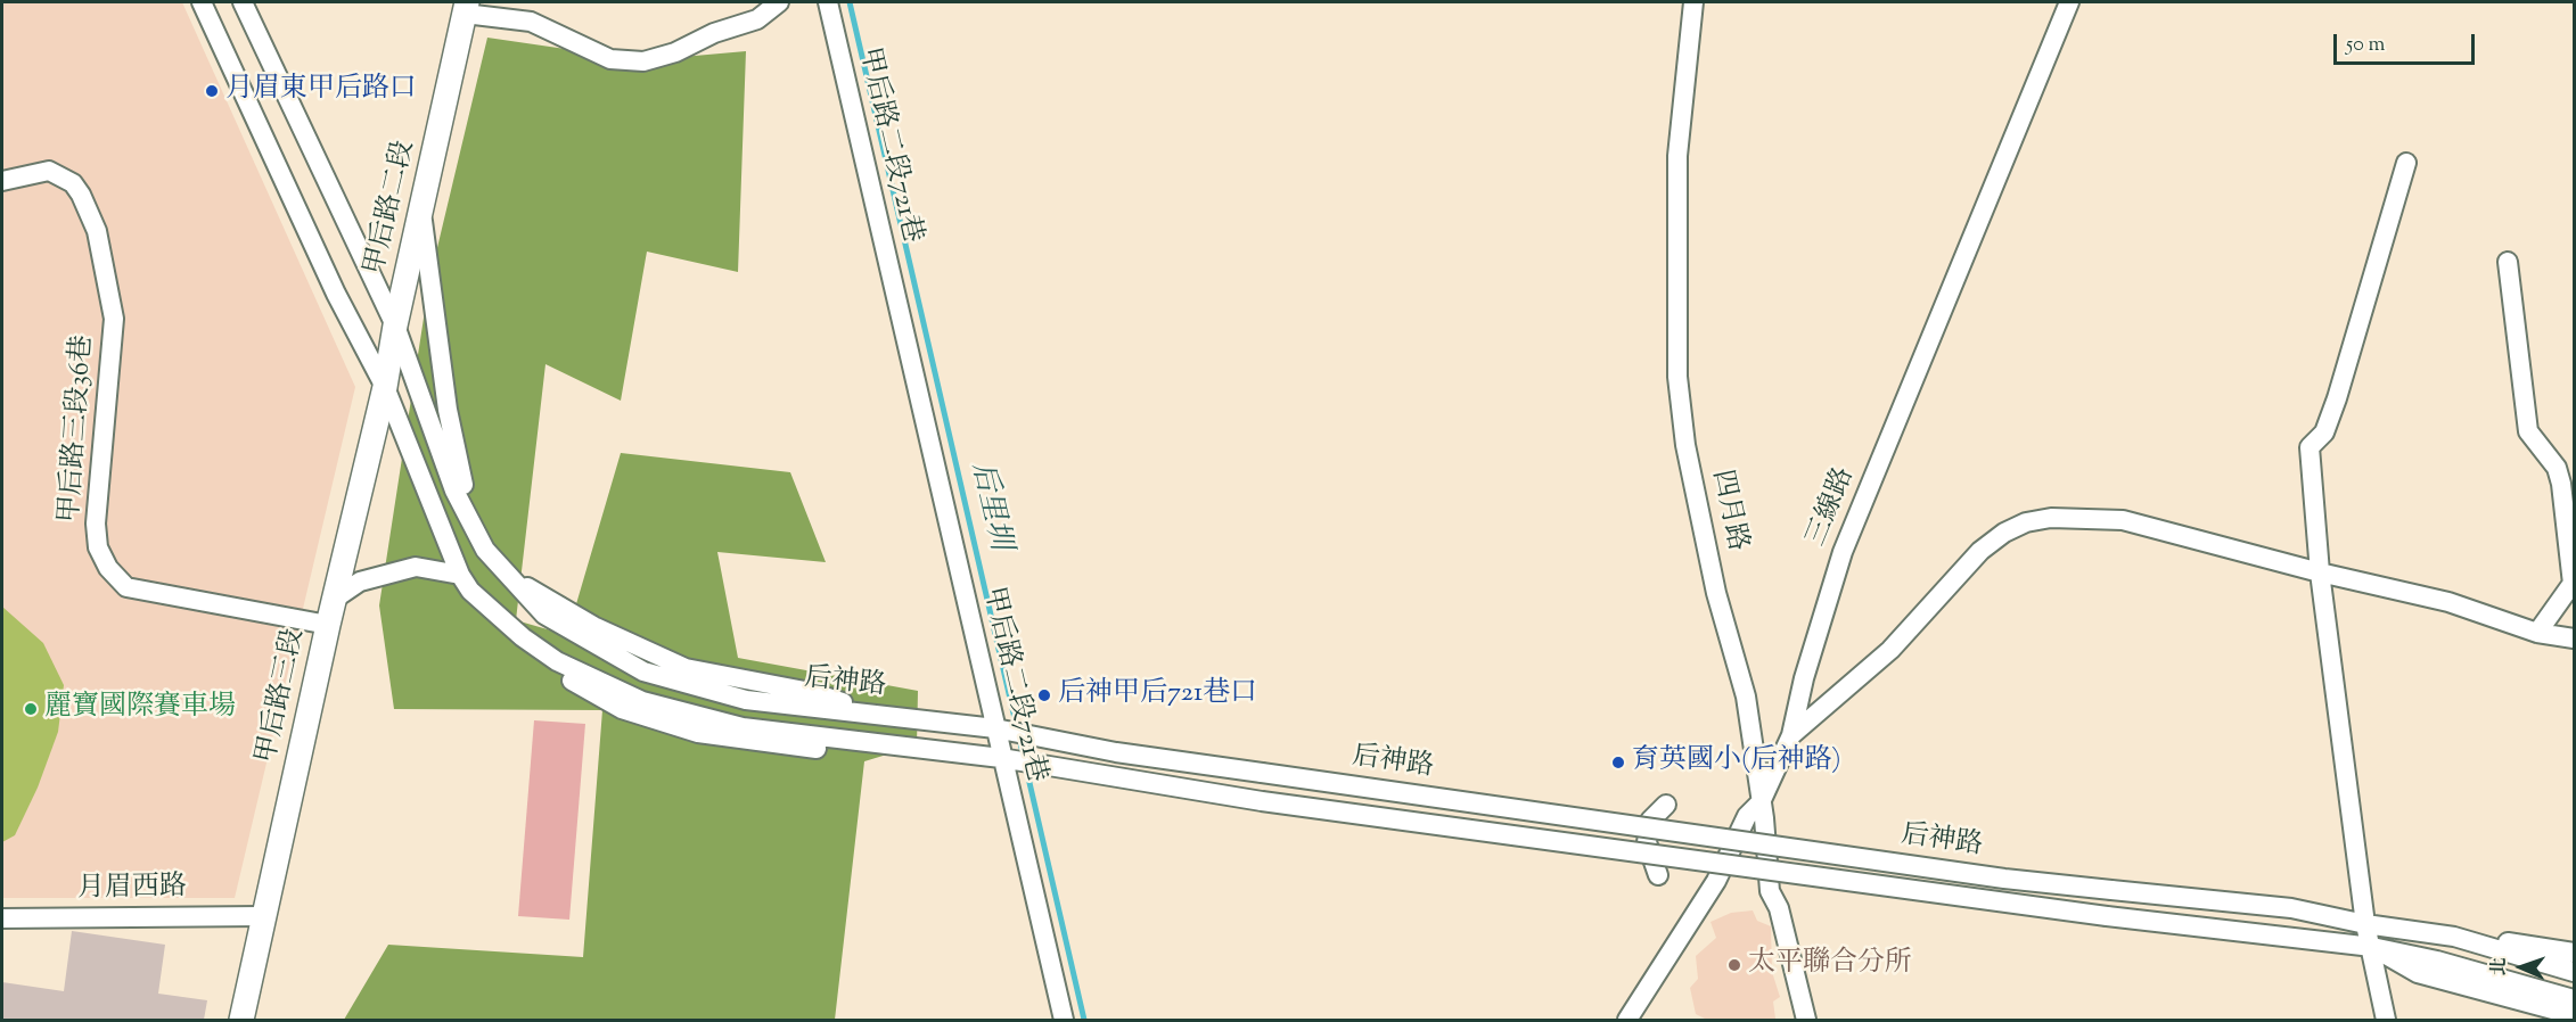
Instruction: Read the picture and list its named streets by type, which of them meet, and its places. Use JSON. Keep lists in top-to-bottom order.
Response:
{
  "streets": {
    "main road": ["甲后路二段", "甲后路三段"],
    "street": [
      "甲后路二段721巷",
      "甲后路三段36巷",
      "三線路",
      "四月路",
      "后神路",
      "月眉西路"
    ]
  },
  "crossings": [
    ["甲后路二段721巷", "后神路"],
    ["甲后路二段", "后神路"],
    ["甲后路二段", "甲后路三段"],
    ["甲后路三段36巷", "甲后路三段"],
    ["三線路", "四月路"],
    ["后神路", "甲后路三段"],
    ["甲后路三段", "月眉西路"]
  ],
  "water": ["后里圳"],
  "places": [
    "月眉東甲后路口",
    "后神甲后721巷口",
    "麗寶國際賽車場",
    "育英國小(后神路)",
    "太平聯合分所"
  ],
  "scale_bar": "50 m",
  "north": "left"
}
